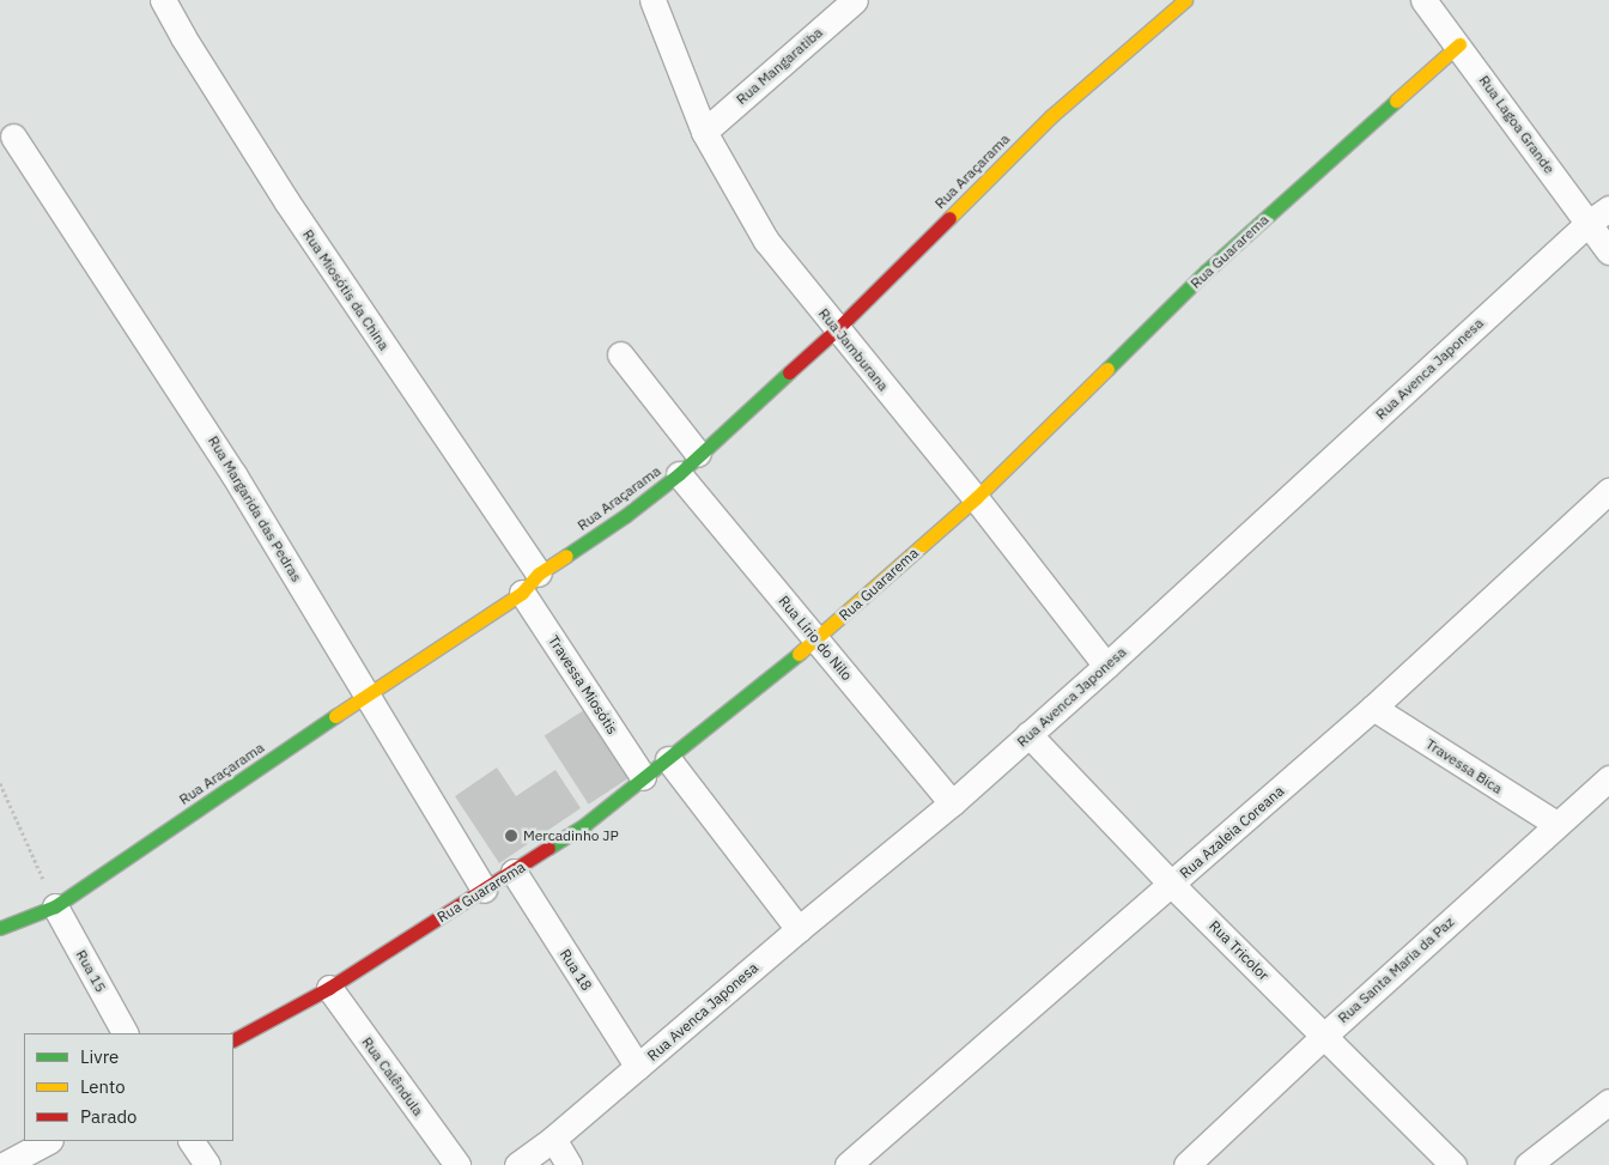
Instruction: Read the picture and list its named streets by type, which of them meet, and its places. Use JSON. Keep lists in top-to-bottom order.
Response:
{
  "streets": {
    "street": [
      "Rua Mangaratiba",
      "Rua Lagoa Grande",
      "Rua Araçarama",
      "Rua Guararema",
      "Rua Miosótis da China",
      "Rua Jamburana",
      "Rua Avenca Japonesa",
      "Rua Margarida das Pedras",
      "Rua Lírio do Nilo",
      "Travessa Miosótis",
      "Travessa Bica",
      "Rua Azaleia Coreana",
      "Rua Tricolor",
      "Rua 18",
      "Rua Santa Maria da Paz",
      "Rua 15",
      "Rua Calêndula"
    ]
  },
  "crossings": [
    ["Rua Mangaratiba", "Rua Jamburana"],
    ["Rua Lagoa Grande", "Rua Guararema"],
    ["Rua Lagoa Grande", "Rua Avenca Japonesa"],
    ["Rua Araçarama", "Rua Miosótis da China"],
    ["Rua Araçarama", "Rua Jamburana"],
    ["Rua Araçarama", "Rua Margarida das Pedras"],
    ["Rua Araçarama", "Rua Lírio do Nilo"],
    ["Rua Araçarama", "Travessa Miosótis"],
    ["Rua Araçarama", "Rua 15"],
    ["Rua Guararema", "Rua Jamburana"],
    ["Rua Guararema", "Rua Margarida das Pedras"],
    ["Rua Guararema", "Rua Lírio do Nilo"],
    ["Rua Guararema", "Travessa Miosótis"],
    ["Rua Guararema", "Rua 18"],
    ["Rua Guararema", "Rua Calêndula"],
    ["Rua Jamburana", "Rua Avenca Japonesa"],
    ["Rua Avenca Japonesa", "Rua Lírio do Nilo"],
    ["Rua Avenca Japonesa", "Rua Tricolor"],
    ["Rua Avenca Japonesa", "Rua 18"],
    ["Travessa Bica", "Rua Azaleia Coreana"],
    ["Travessa Bica", "Rua Santa Maria da Paz"],
    ["Rua Azaleia Coreana", "Rua Tricolor"],
    ["Rua Tricolor", "Rua Santa Maria da Paz"]
  ],
  "places": ["Mercadinho JP"],
  "legend": ["Livre", "Lento", "Parado"]
}
